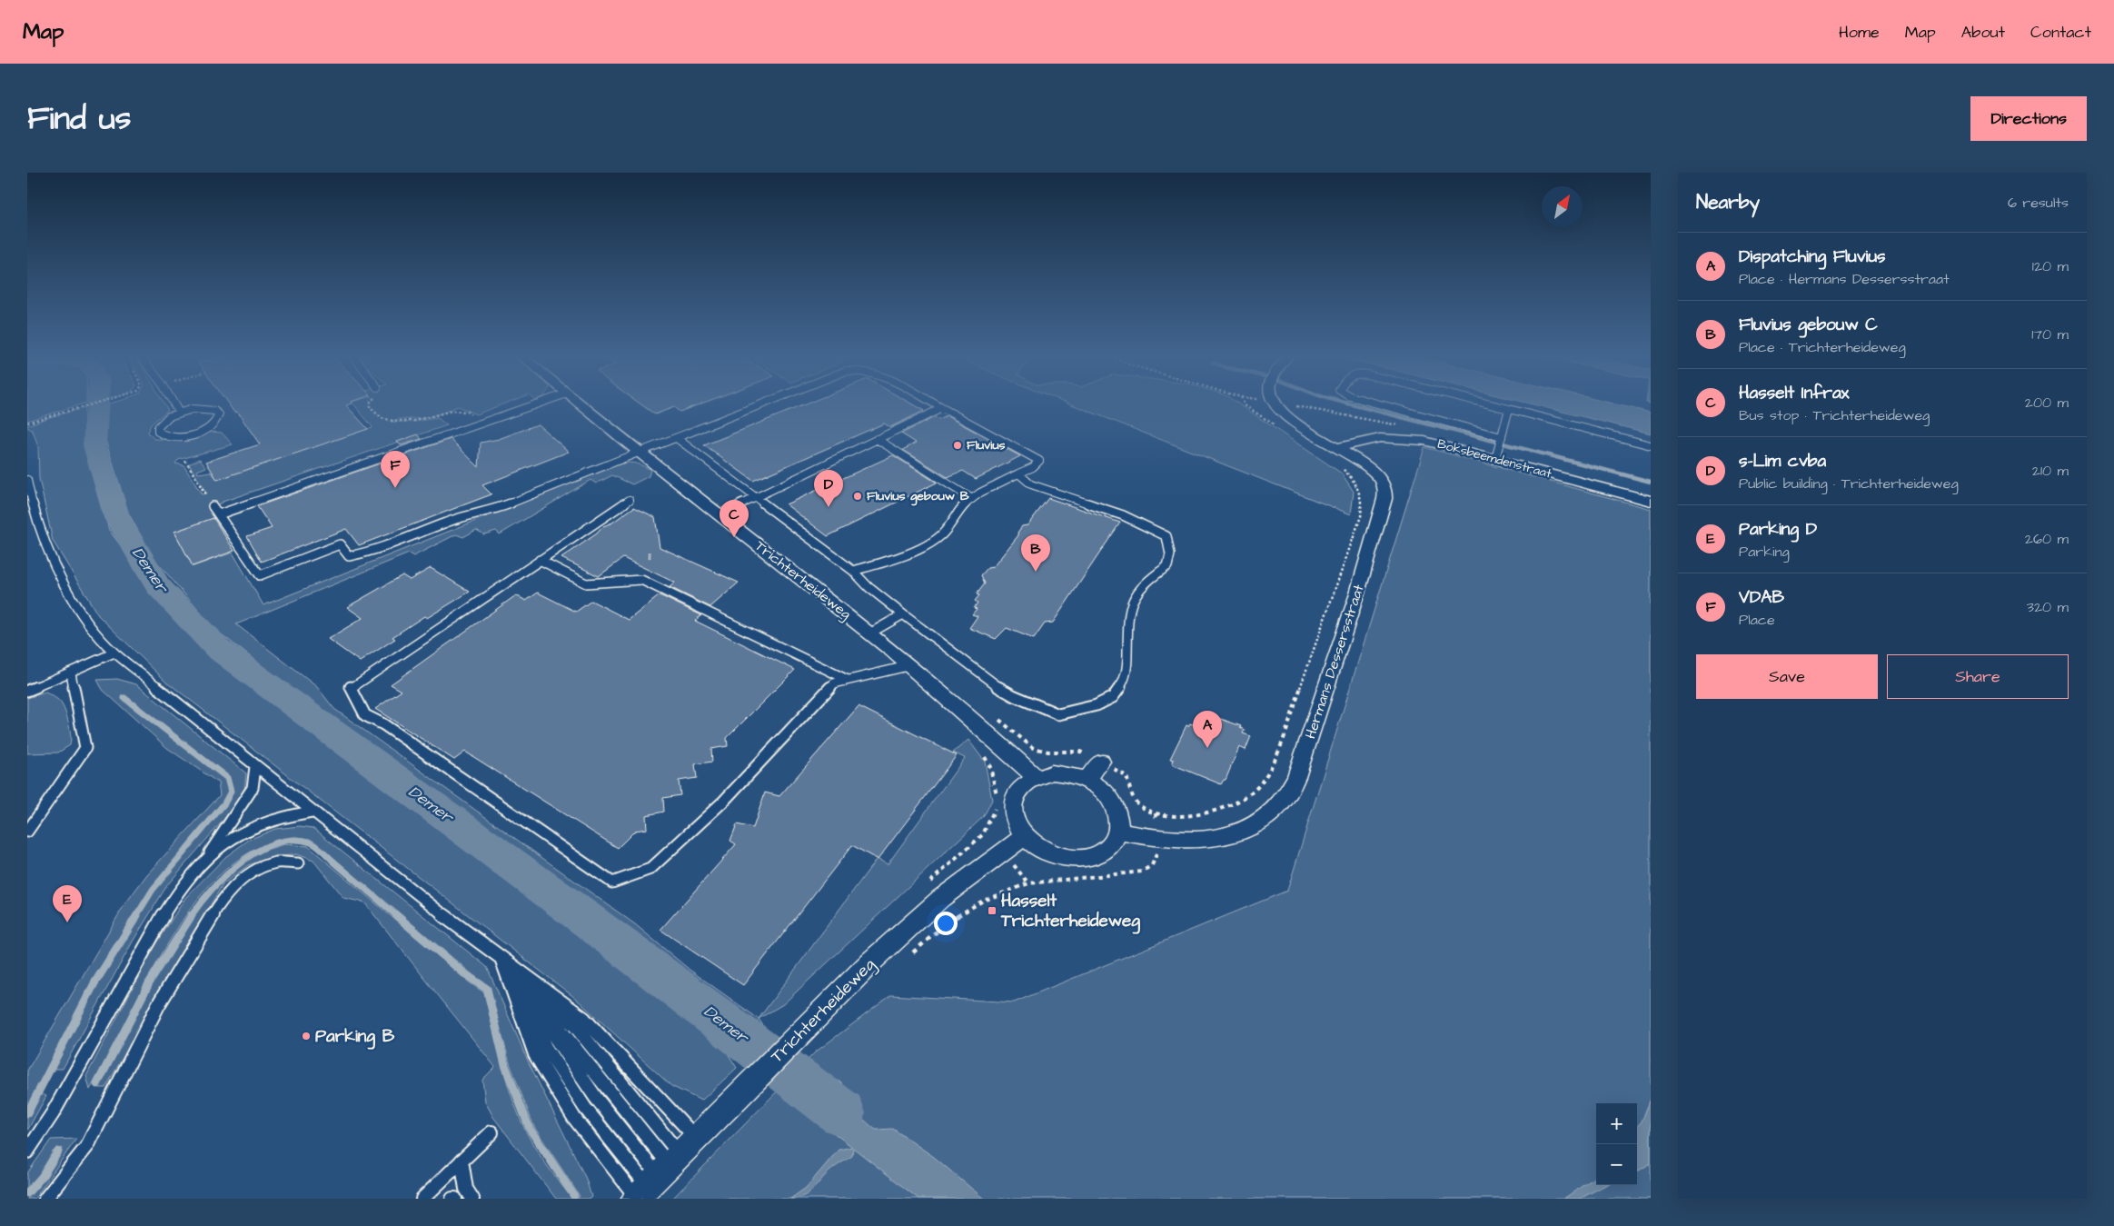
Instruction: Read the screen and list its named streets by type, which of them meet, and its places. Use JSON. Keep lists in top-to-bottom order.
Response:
{
  "streets": {
    "street": ["Boksbeemdenstraat", "Trichterheideweg", "Hermans Dessersstraat"]
  },
  "crossings": [
    ["Boksbeemdenstraat", "Hermans Dessersstraat"],
    ["Trichterheideweg", "Hermans Dessersstraat"]
  ],
  "water": ["Demer"],
  "places": {
    "other": ["Fluvius", "Fluvius gebouw B", "Parking B"],
    "transit": ["Hasselt Trichterheideweg"]
  },
  "house_numbers": ["11"],
  "north": "top right",
  "page": {
    "header": "Map",
    "nav": [
      "Home",
      "Map",
      "About",
      "Contact"
    ],
    "title": "Find us",
    "buttons": [
      "Directions",
      ["Save", "Share"]
    ],
    "heading": ["Nearby", "6 results"],
    "list": [
      {
        "mark": "A",
        "name": "Dispatching Fluvius",
        "note": "Place · Hermans Dessersstraat",
        "value": "120 m"
      },
      {
        "mark": "B",
        "name": "Fluvius gebouw C",
        "note": "Place · Trichterheideweg",
        "value": "170 m"
      },
      {
        "mark": "C",
        "name": "Hasselt Infrax",
        "note": "Bus stop · Trichterheideweg",
        "value": "200 m"
      },
      {
        "mark": "D",
        "name": "s-Lim cvba",
        "note": "Public building · Trichterheideweg",
        "value": "210 m"
      },
      {
        "mark": "E",
        "name": "Parking D",
        "note": "Parking",
        "value": "260 m"
      },
      {
        "mark": "F",
        "name": "VDAB",
        "note": "Place",
        "value": "320 m"
      }
    ],
    "pins": [
      "F",
      "D",
      "C",
      "B",
      "A",
      "E"
    ],
    "map_buttons": ["+", "−"]
  }
}
